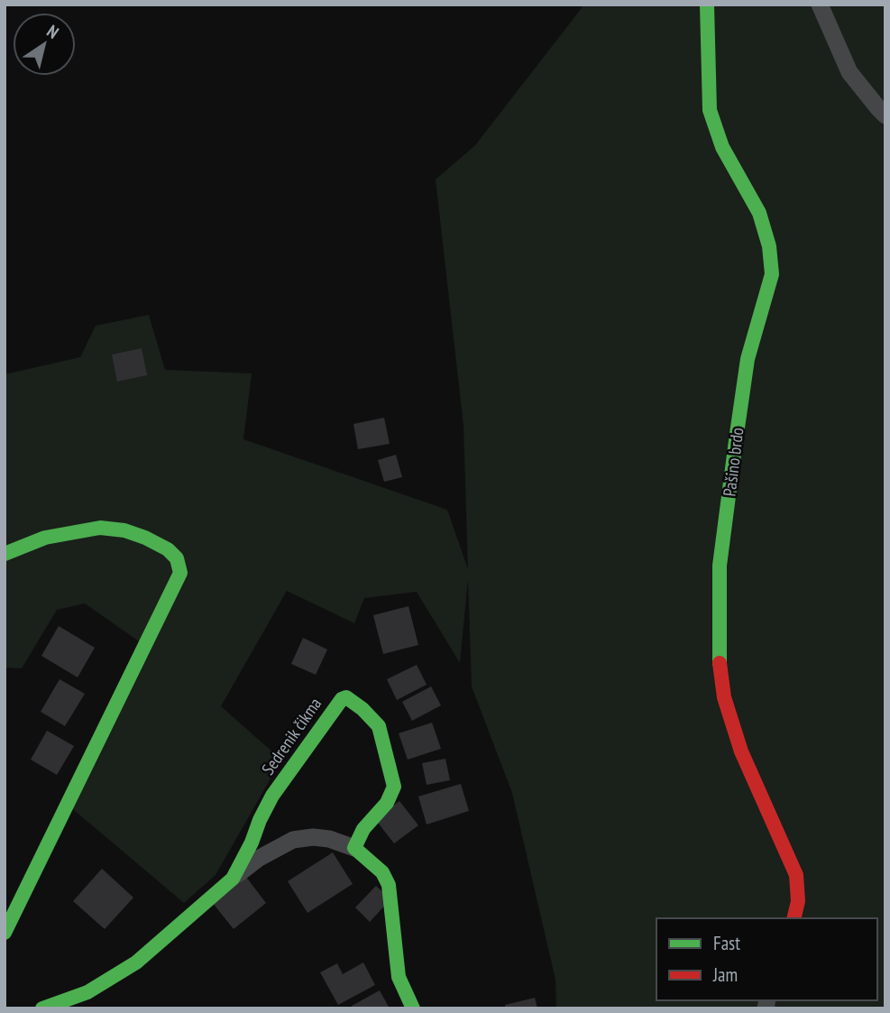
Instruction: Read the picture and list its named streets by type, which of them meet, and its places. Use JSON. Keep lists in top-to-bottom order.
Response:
{
  "streets": {
    "street": ["Pašino brdo", "Sedrenik čikma"]
  },
  "legend": ["Fast", "Jam"],
  "north": "top right"
}
